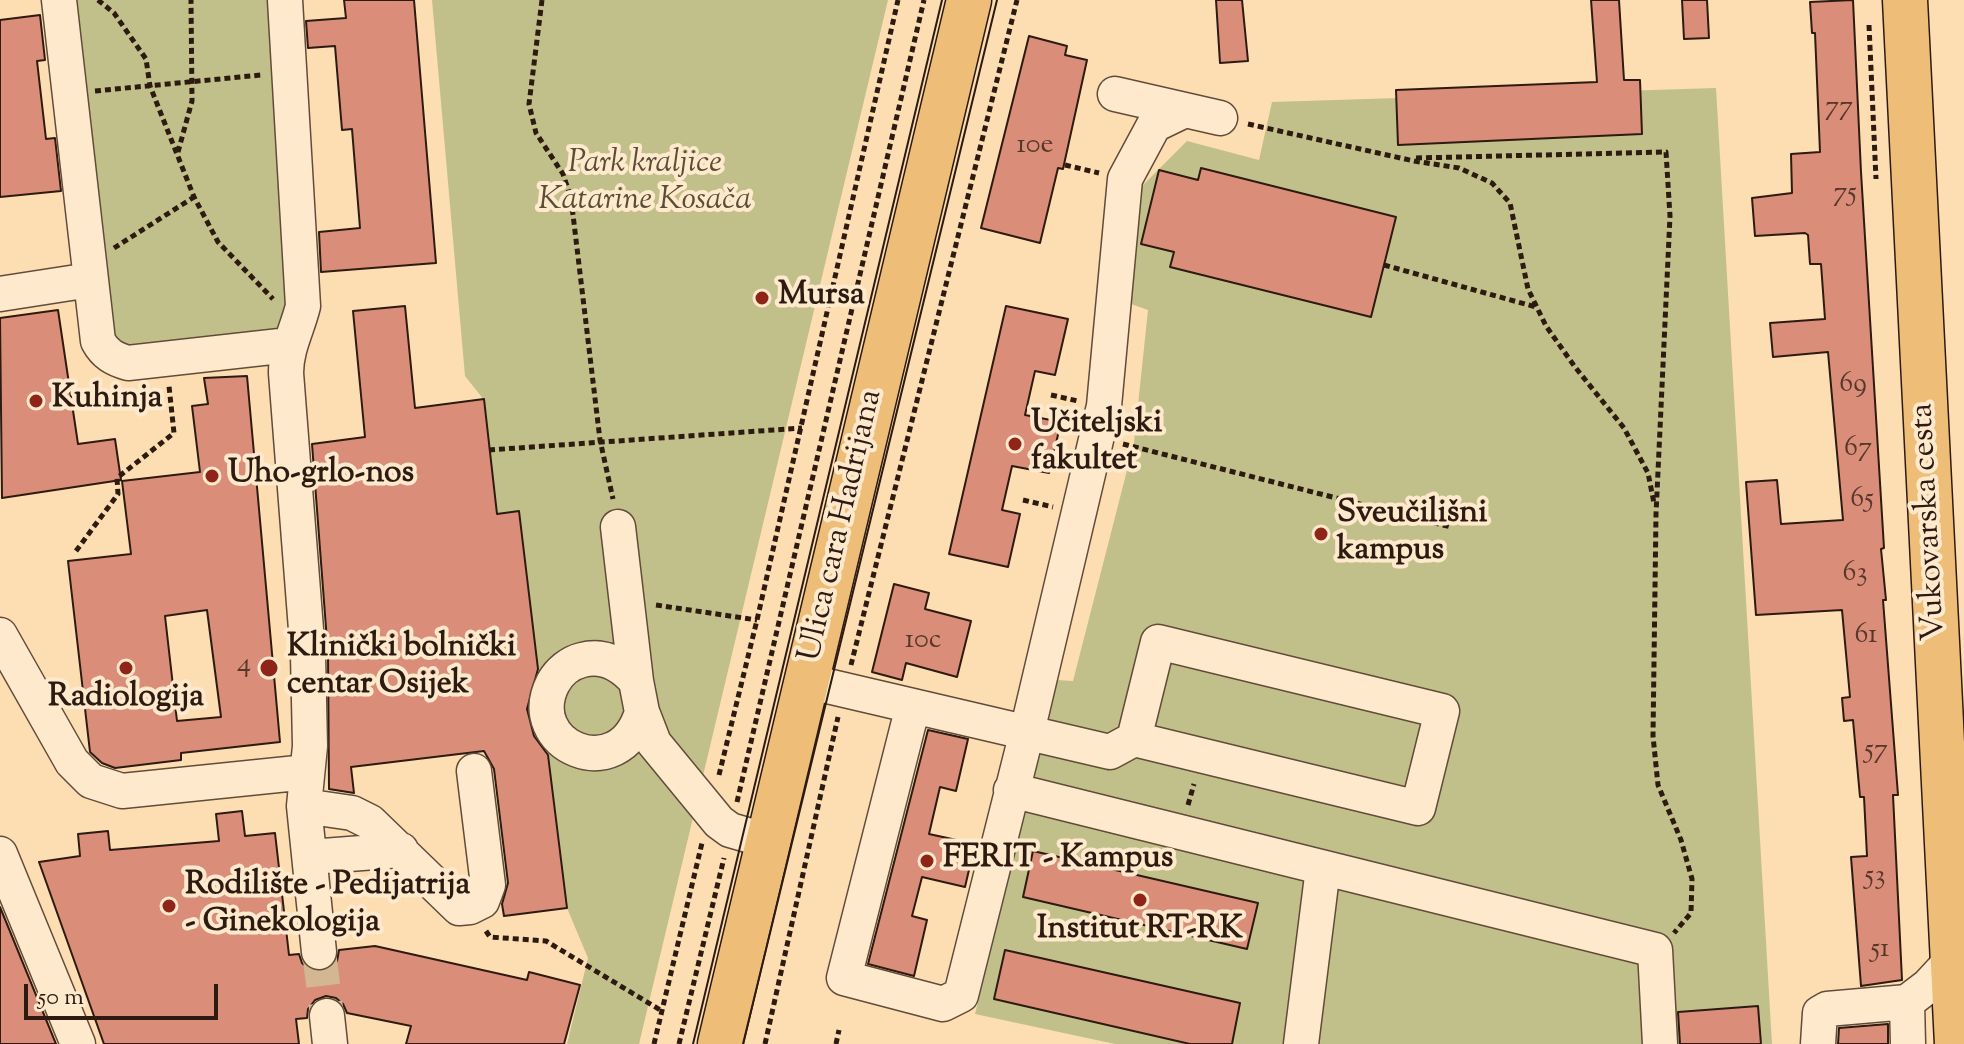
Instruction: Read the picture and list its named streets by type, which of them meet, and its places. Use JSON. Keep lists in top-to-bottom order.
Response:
{
  "streets": {
    "main road": ["Vukovarska cesta", "Ulica cara Hadrijana"]
  },
  "parks": ["Park kraljice Katarine Kosača"],
  "places": [
    "Mursa",
    "Kuhinja",
    "Učiteljski fakultet",
    "Uho-grlo-nos",
    "Sveučilišni kampus",
    "Radiologija",
    "Klinički bolnički centar Osijek",
    "FERIT - Kampus",
    "Institut RT-RK",
    "Rodilište - Pedijatrija - Ginekologija"
  ],
  "house_numbers": [
    "77",
    "10e",
    "75",
    "69",
    "67",
    "65",
    "63",
    "61",
    "10c",
    "4",
    "57",
    "53",
    "51"
  ],
  "scale_bar": "50 m"
}
